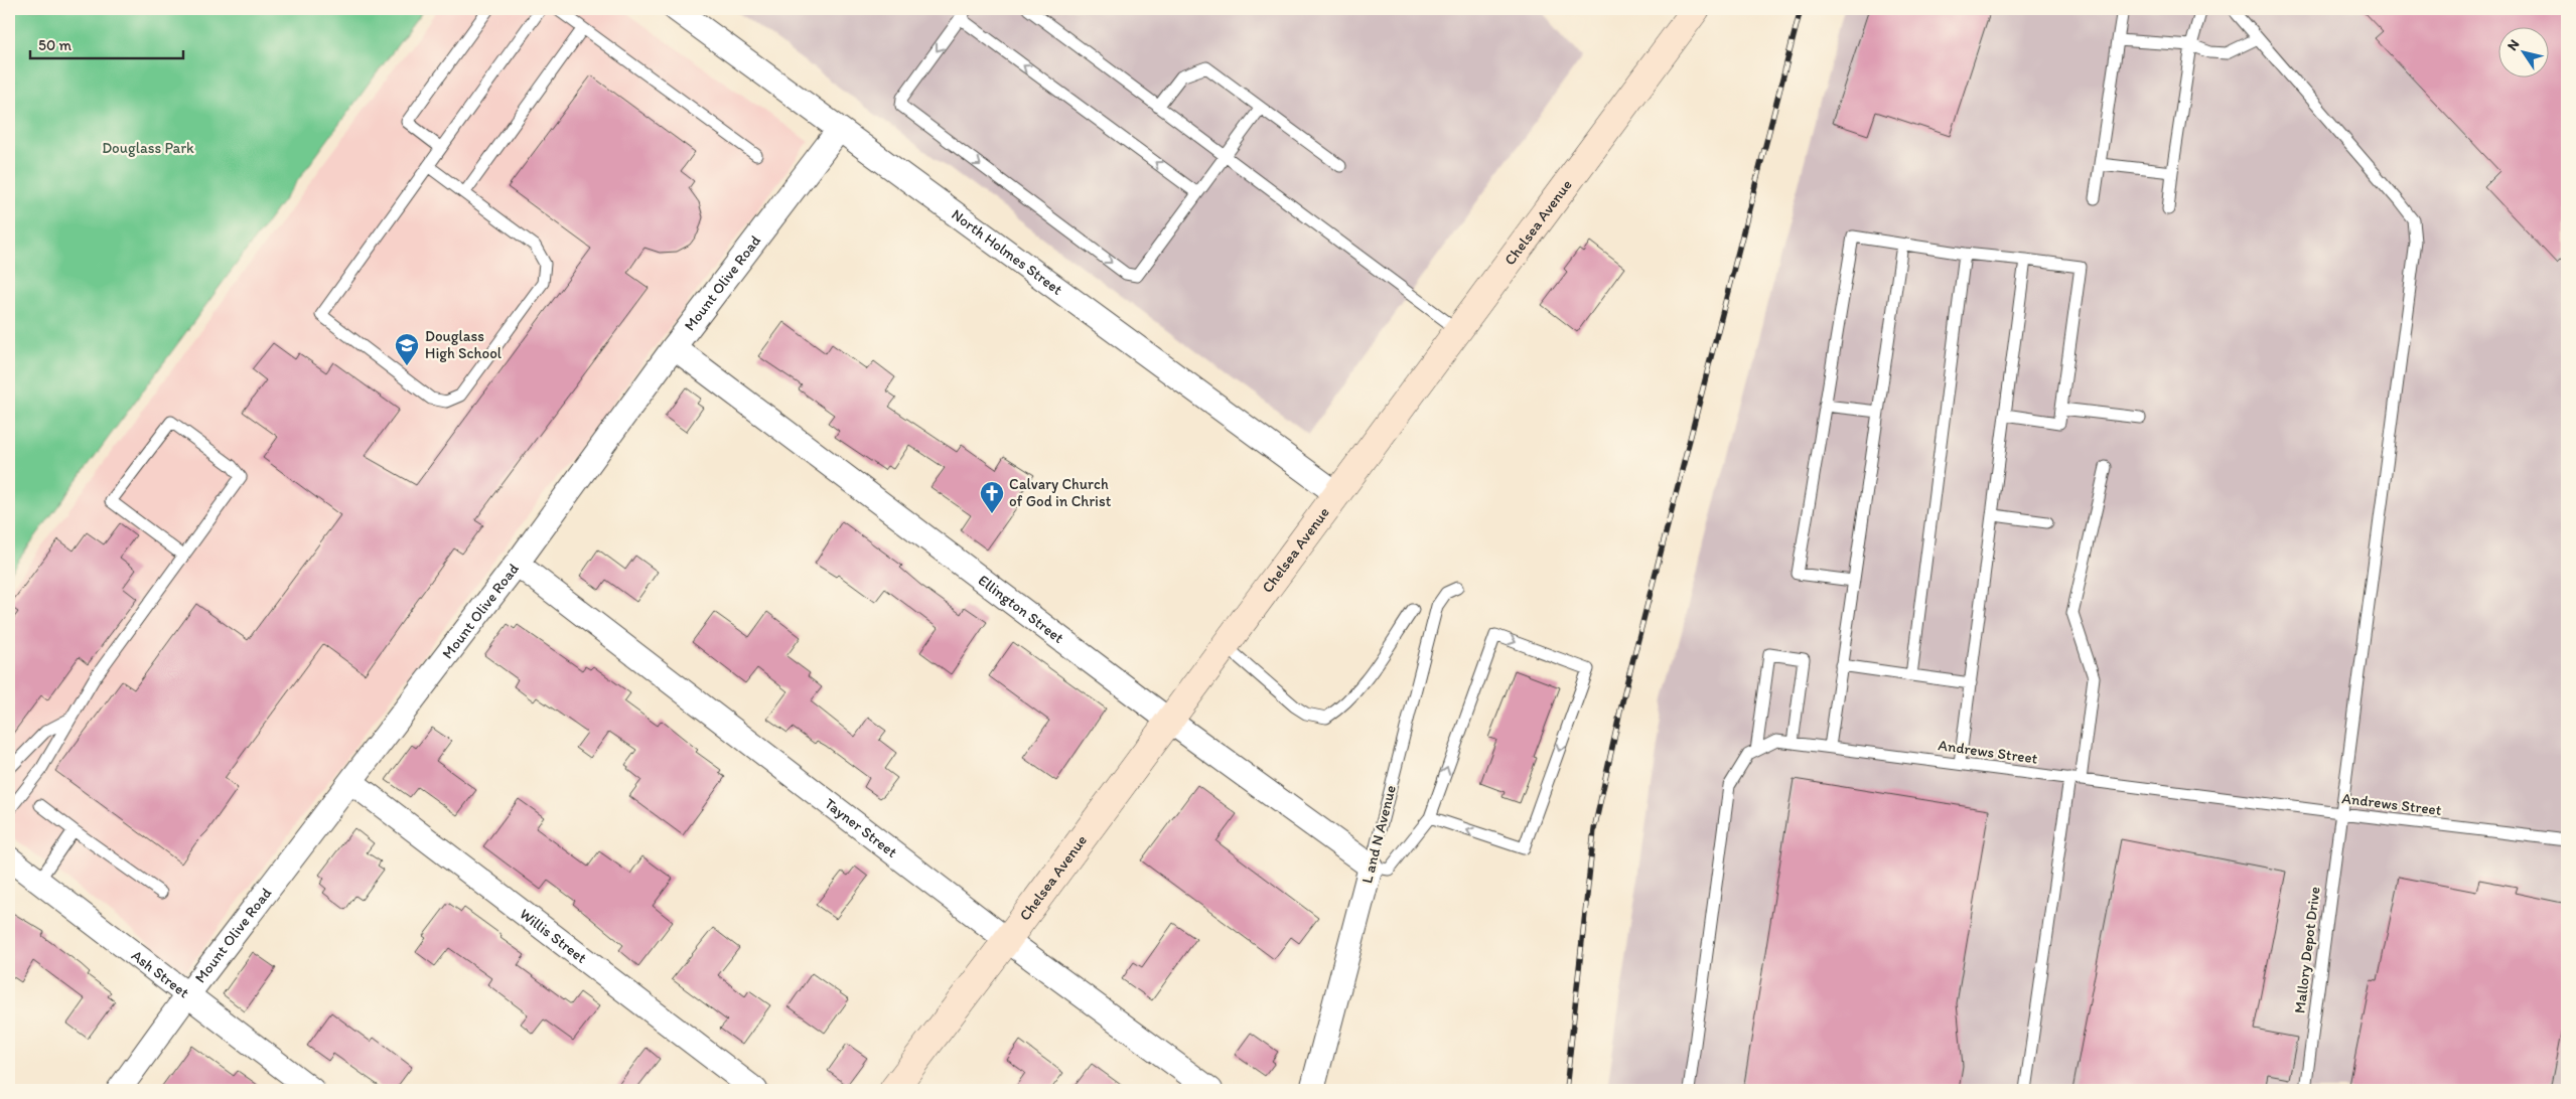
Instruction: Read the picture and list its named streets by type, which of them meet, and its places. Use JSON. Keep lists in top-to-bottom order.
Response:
{
  "streets": {
    "main road": ["Chelsea Avenue"],
    "street": [
      "North Holmes Street",
      "Mount Olive Road",
      "Ellington Street",
      "Tayner Street",
      "L and N Avenue",
      "Willis Street",
      "Ash Street"
    ],
    "lane": ["Andrews Street", "Mallory Depot Drive"]
  },
  "crossings": [
    ["Chelsea Avenue", "North Holmes Street"],
    ["Chelsea Avenue", "Ellington Street"],
    ["Chelsea Avenue", "Tayner Street"],
    ["North Holmes Street", "Mount Olive Road"],
    ["Mount Olive Road", "Ellington Street"],
    ["Mount Olive Road", "Tayner Street"],
    ["Mount Olive Road", "Willis Street"],
    ["Mount Olive Road", "Ash Street"],
    ["Ellington Street", "L and N Avenue"],
    ["Andrews Street", "Mallory Depot Drive"]
  ],
  "parks": ["Douglass Park"],
  "places": {
    "school or university": ["Douglass High School"],
    "church": ["Calvary Church of God in Christ"]
  },
  "scale_bar": "50 m",
  "north": "top left"
}
